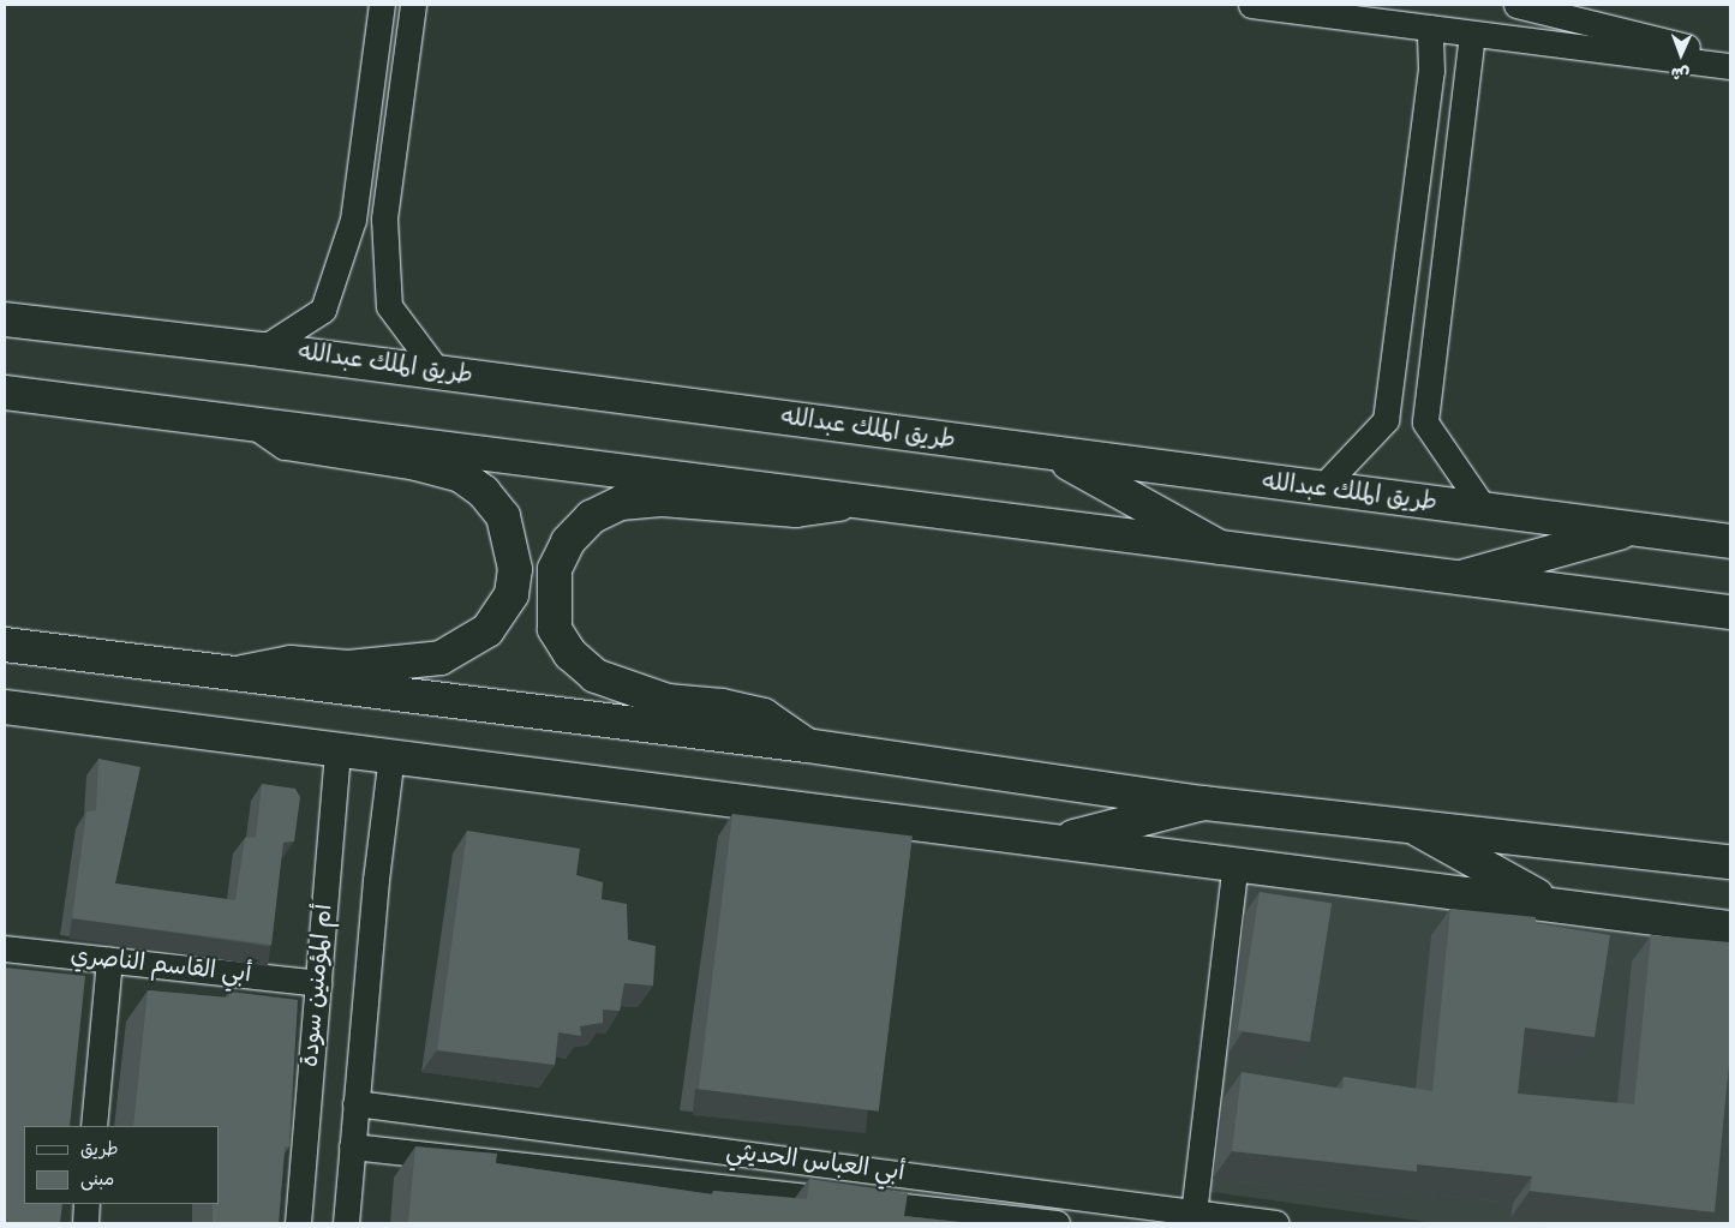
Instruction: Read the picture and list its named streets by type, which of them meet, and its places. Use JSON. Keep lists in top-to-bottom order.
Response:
{
  "streets": {
    "main road": ["طريق الملك عبدالله"],
    "street": ["أبي القاسم الناصري", "أم المؤمنين سودة", "أبي العباس الحديثي"]
  },
  "crossings": [
    ["أبي القاسم الناصري", "أم المؤمنين سودة"],
    ["أم المؤمنين سودة", "أبي العباس الحديثي"]
  ],
  "legend": ["طريق", "مبنى"],
  "north": "bottom"
}
